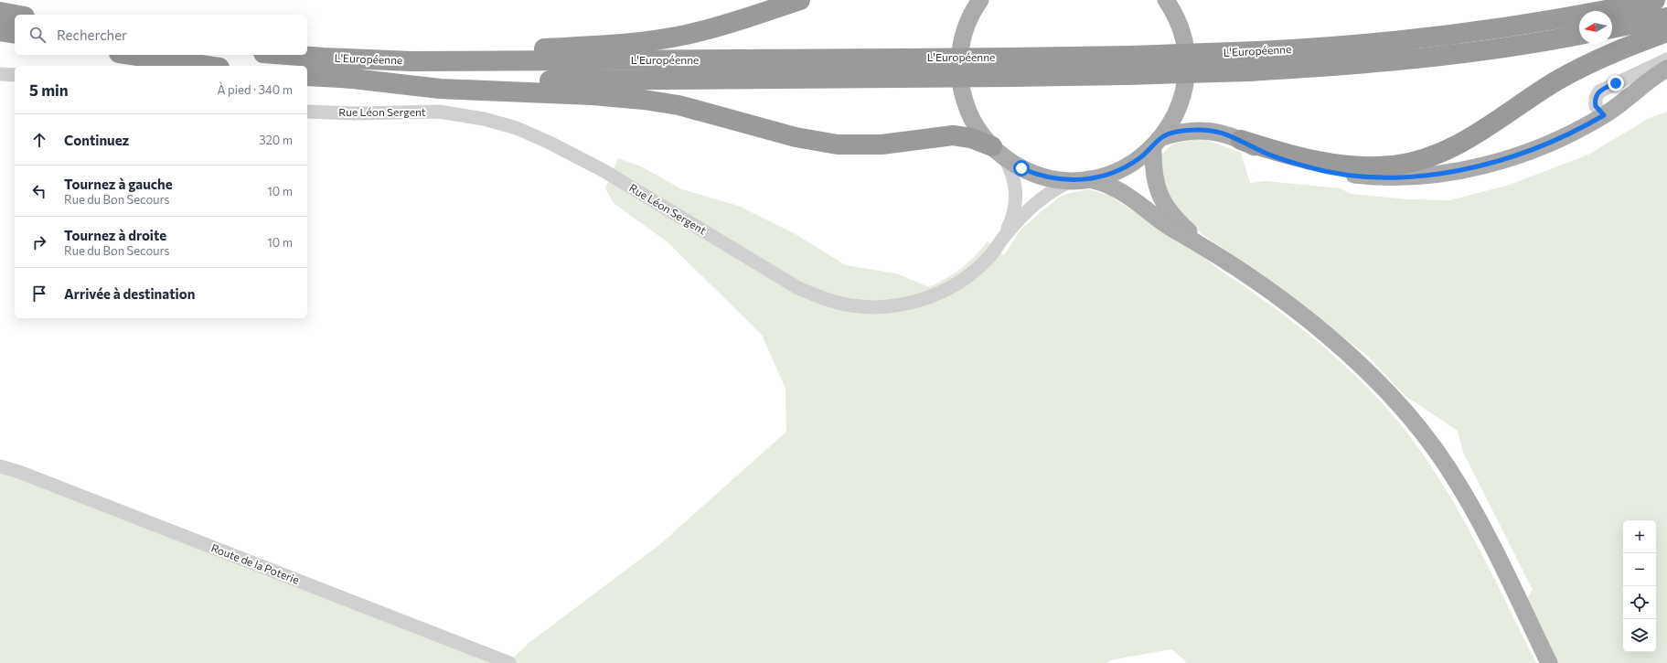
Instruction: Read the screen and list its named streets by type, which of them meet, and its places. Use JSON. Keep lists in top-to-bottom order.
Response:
{
  "streets": {
    "highway": ["L'Européenne"],
    "street": ["Rue Léon Sergent", "Route de la Poterie"]
  },
  "north": "left",
  "page": {
    "search": "Rechercher",
    "heading": ["5 min", "À pied · 340 m"],
    "list": [
      ["Continuez", "320 m"],
      ["Tournez à gauche", "Rue du Bon Secours", "10 m"],
      ["Tournez à droite", "Rue du Bon Secours", "10 m"],
      "Arrivée à destination"
    ],
    "map_buttons": ["+", "−"]
  }
}
